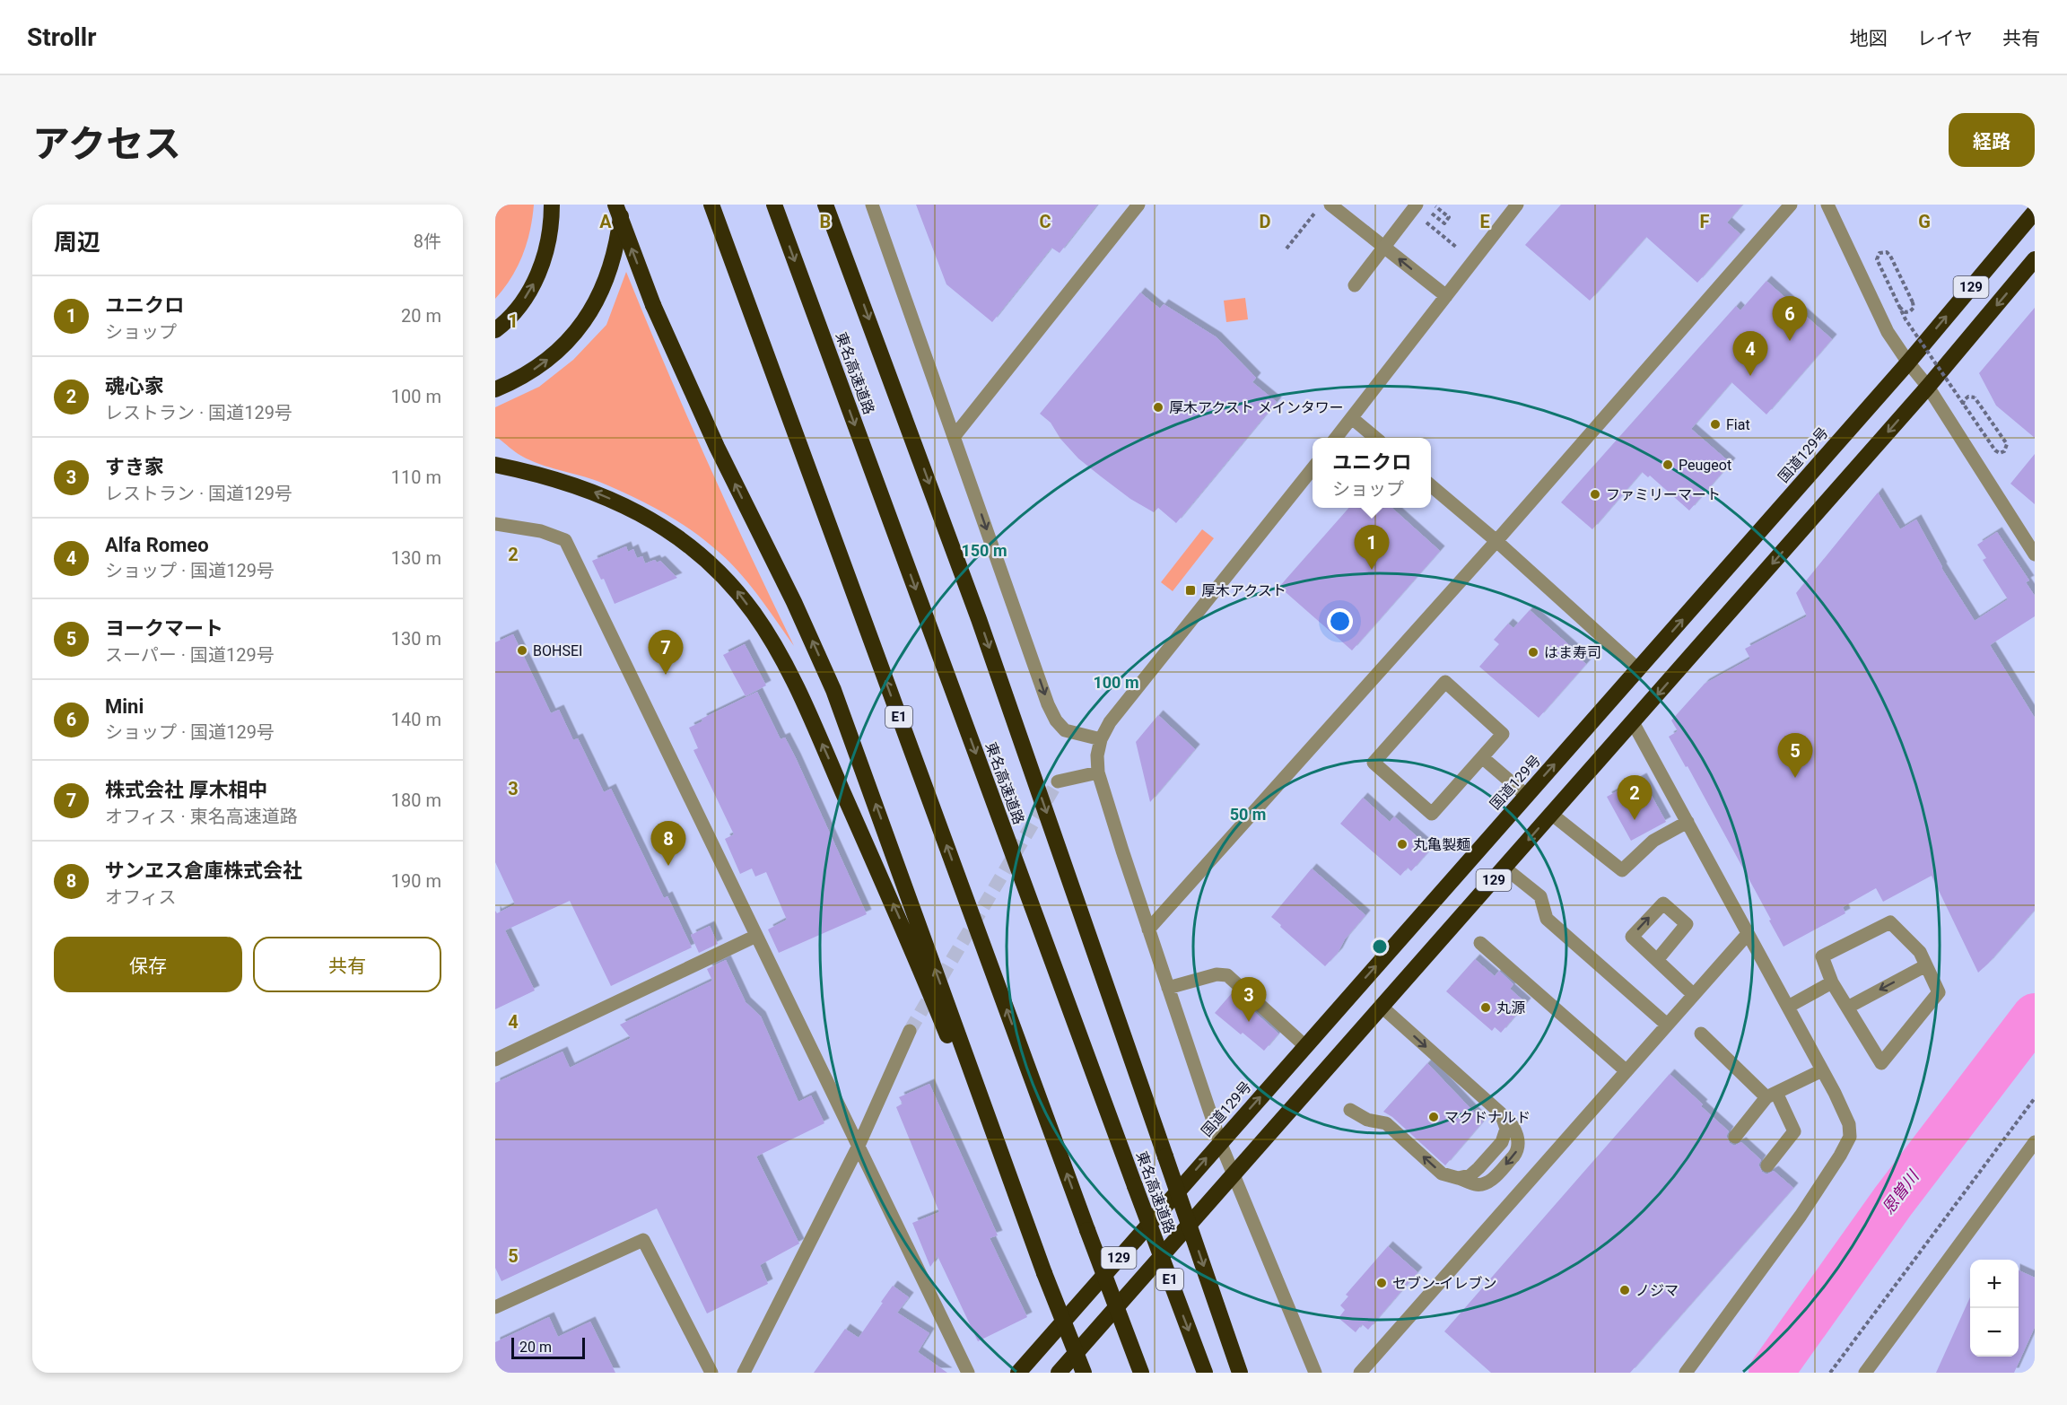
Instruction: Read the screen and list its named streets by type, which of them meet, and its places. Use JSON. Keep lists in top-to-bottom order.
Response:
{
  "streets": {
    "highway": [
      "129",
      "東名高速道路",
      "国道129号",
      "E1"
    ]
  },
  "water": ["恩曽川"],
  "places": {
    "other": [
      "厚木アクスト メインタワー",
      "Fiat",
      "Peugeot",
      "ファミリーマート",
      "BOHSEI",
      "はま寿司",
      "丸亀製麺",
      "丸源",
      "マクドナルド",
      "セブン-イレブン",
      "ノジマ"
    ],
    "transit": ["厚木アクスト"]
  },
  "scale_bar": "20 m",
  "page": {
    "header": "Strollr",
    "nav": ["地図", "レイヤ", "共有"],
    "title": "アクセス",
    "buttons": [
      "経路",
      ["保存", "共有"]
    ],
    "heading": ["周辺", "8件"],
    "list": [
      {
        "mark": "1",
        "name": "ユニクロ",
        "note": "ショップ",
        "value": "20 m"
      },
      {
        "mark": "2",
        "name": "魂心家",
        "note": "レストラン · 国道129号",
        "value": "100 m"
      },
      {
        "mark": "3",
        "name": "すき家",
        "note": "レストラン · 国道129号",
        "value": "110 m"
      },
      {
        "mark": "4",
        "name": "Alfa Romeo",
        "note": "ショップ · 国道129号",
        "value": "130 m"
      },
      {
        "mark": "5",
        "name": "ヨークマート",
        "note": "スーパー · 国道129号",
        "value": "130 m"
      },
      {
        "mark": "6",
        "name": "Mini",
        "note": "ショップ · 国道129号",
        "value": "140 m"
      },
      {
        "mark": "7",
        "name": "株式会社 厚木相中",
        "note": "オフィス · 東名高速道路",
        "value": "180 m"
      },
      {
        "mark": "8",
        "name": "サンヱス倉庫株式会社",
        "note": "オフィス",
        "value": "190 m"
      }
    ],
    "pins": [
      "6",
      "4",
      "1",
      "7",
      "5",
      "2",
      "8",
      "3"
    ],
    "popup": ["ユニクロ", "ショップ"],
    "map_buttons": ["+", "−"],
    "scale": "20 m"
  },
  "grid": {
    "columns": [
      "A",
      "B",
      "C",
      "D",
      "E",
      "F",
      "G"
    ],
    "rows": [
      "1",
      "2",
      "3",
      "4",
      "5"
    ]
  },
  "rings": ["150 m", "100 m", "50 m"]
}
